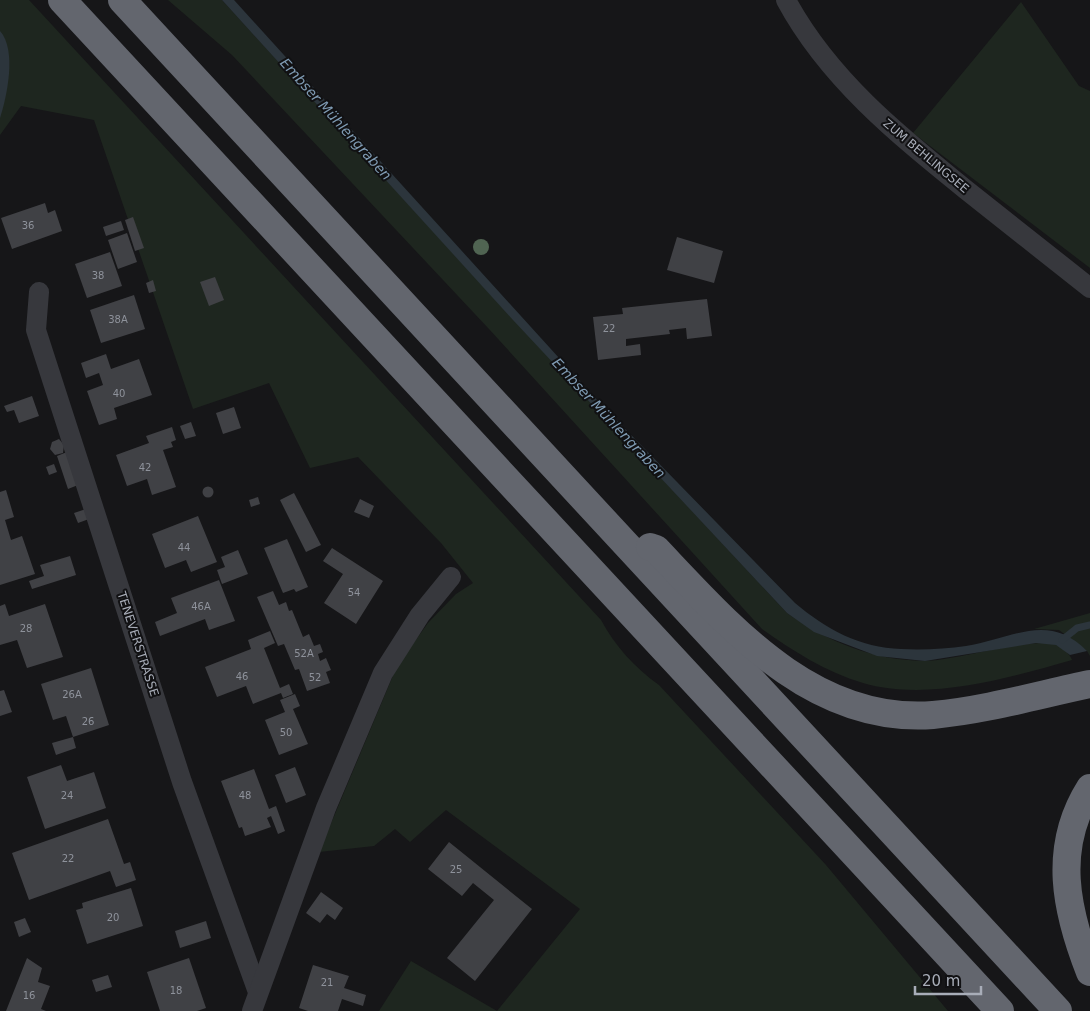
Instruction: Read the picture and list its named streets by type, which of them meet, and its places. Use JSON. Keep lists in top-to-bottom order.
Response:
{
  "streets": {
    "street": ["ZUM BEHLINGSEE", "TENEVERSTRASSE"]
  },
  "water": ["Embser Mühlengraben"],
  "house_numbers": [
    "36",
    "38",
    "38A",
    "22",
    "40",
    "42",
    "44",
    "54",
    "46A",
    "28",
    "52A",
    "46",
    "52",
    "26A",
    "26",
    "50",
    "24",
    "48",
    "22",
    "25",
    "20",
    "21",
    "18",
    "16"
  ],
  "scale_bar": "20 m"
}
